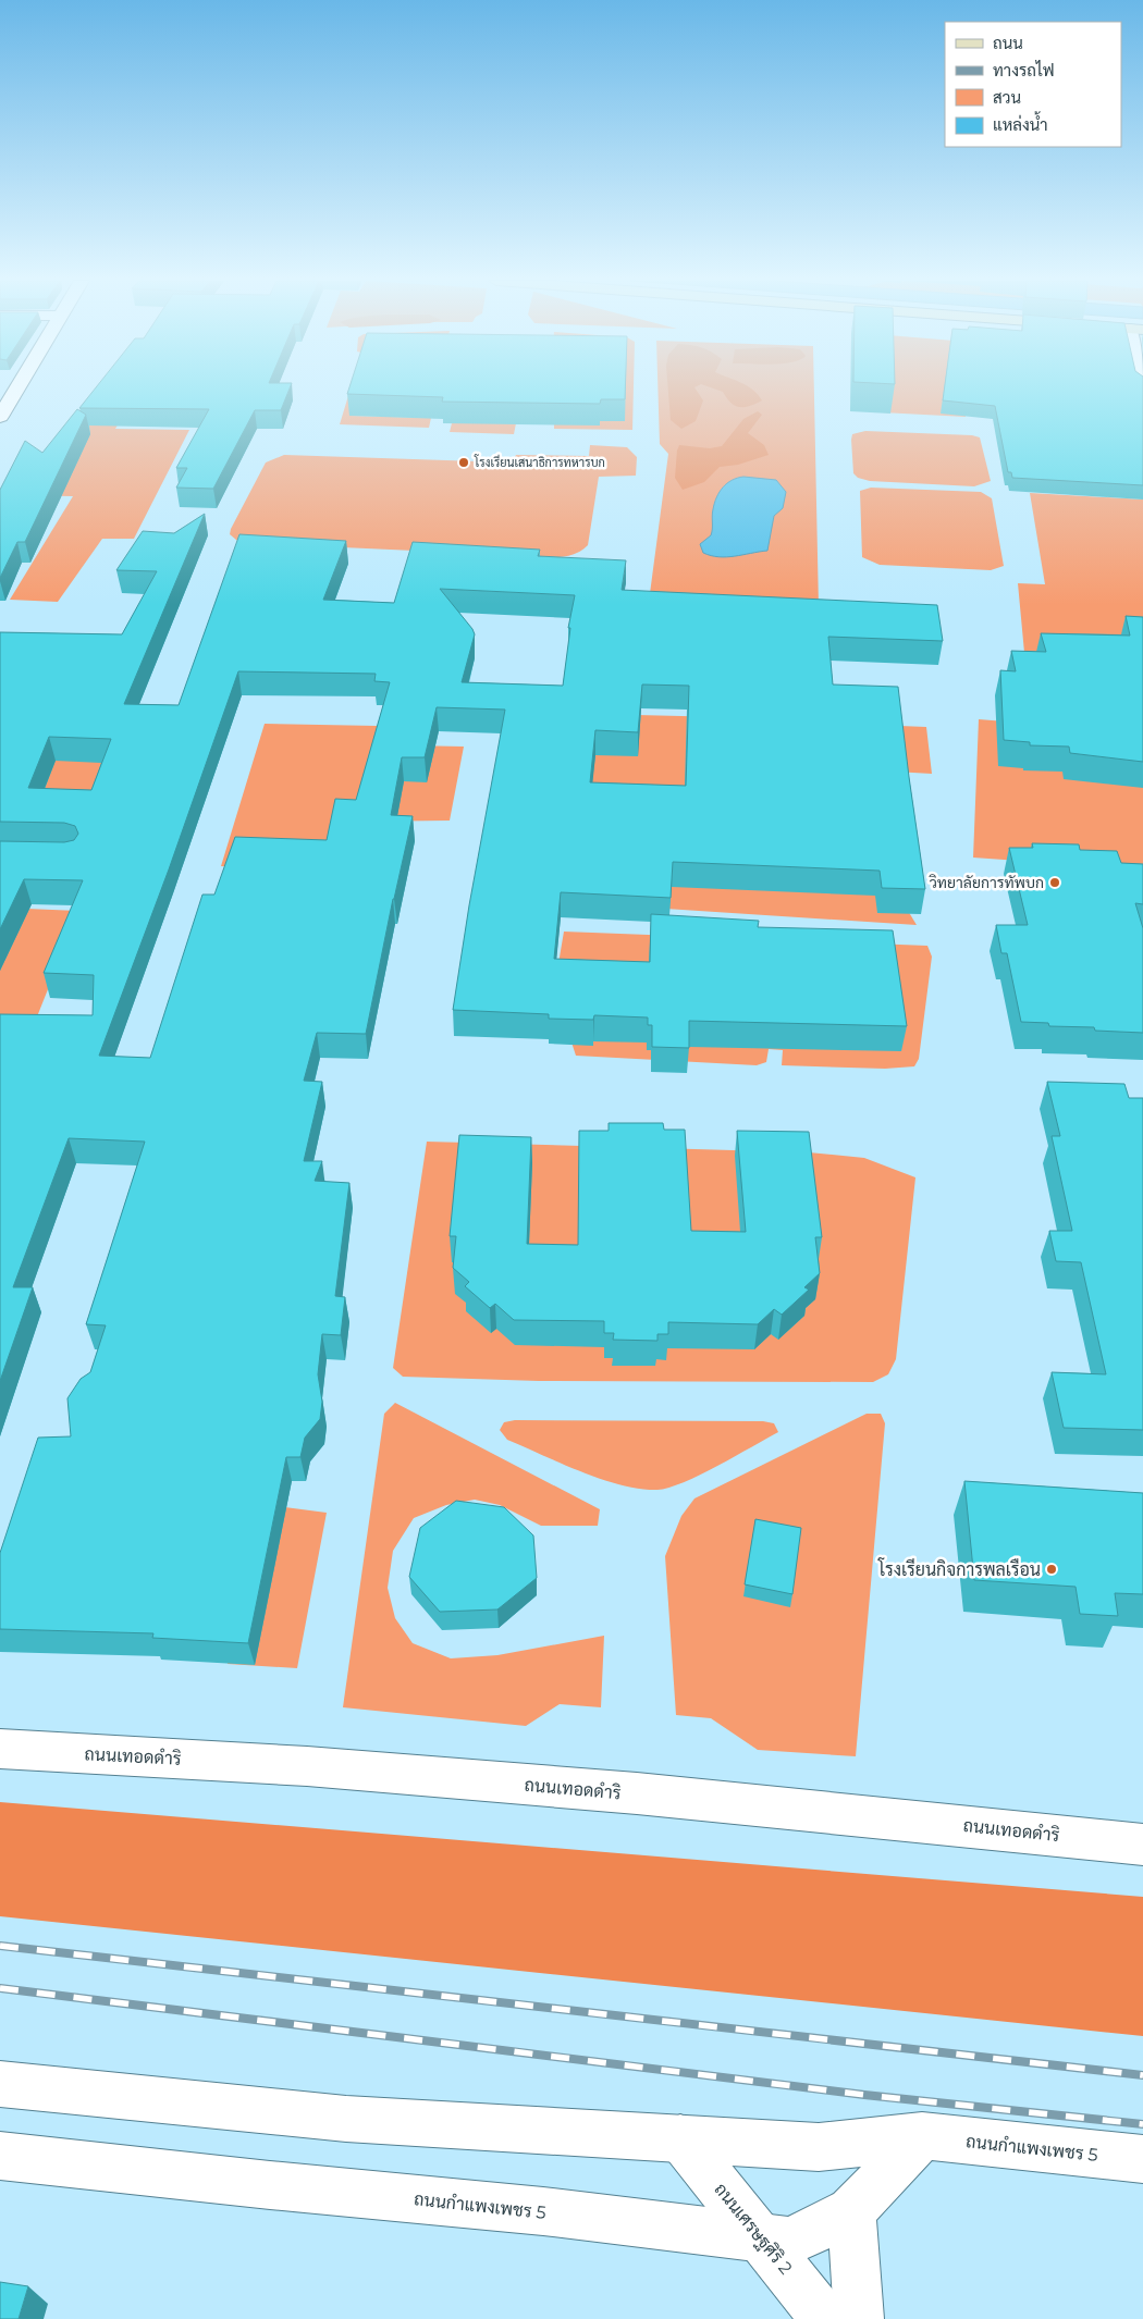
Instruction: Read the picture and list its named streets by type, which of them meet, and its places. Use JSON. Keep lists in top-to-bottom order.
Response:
{
  "streets": {
    "street": ["ถนนเทอดดำริ", "ถนนกำแพงเพชร 5", "ถนนเศรษฐศิริ 2"]
  },
  "crossings": [
    ["ถนนกำแพงเพชร 5", "ถนนเศรษฐศิริ 2"]
  ],
  "places": ["โรงเรียนเสนาธิการทหารบก", "วิทยาลัยการทัพบก", "โรงเรียนกิจการพลเรือน"],
  "legend": [
    "ถนน",
    "ทางรถไฟ",
    "สวน",
    "แหล่งน้ำ"
  ]
}
